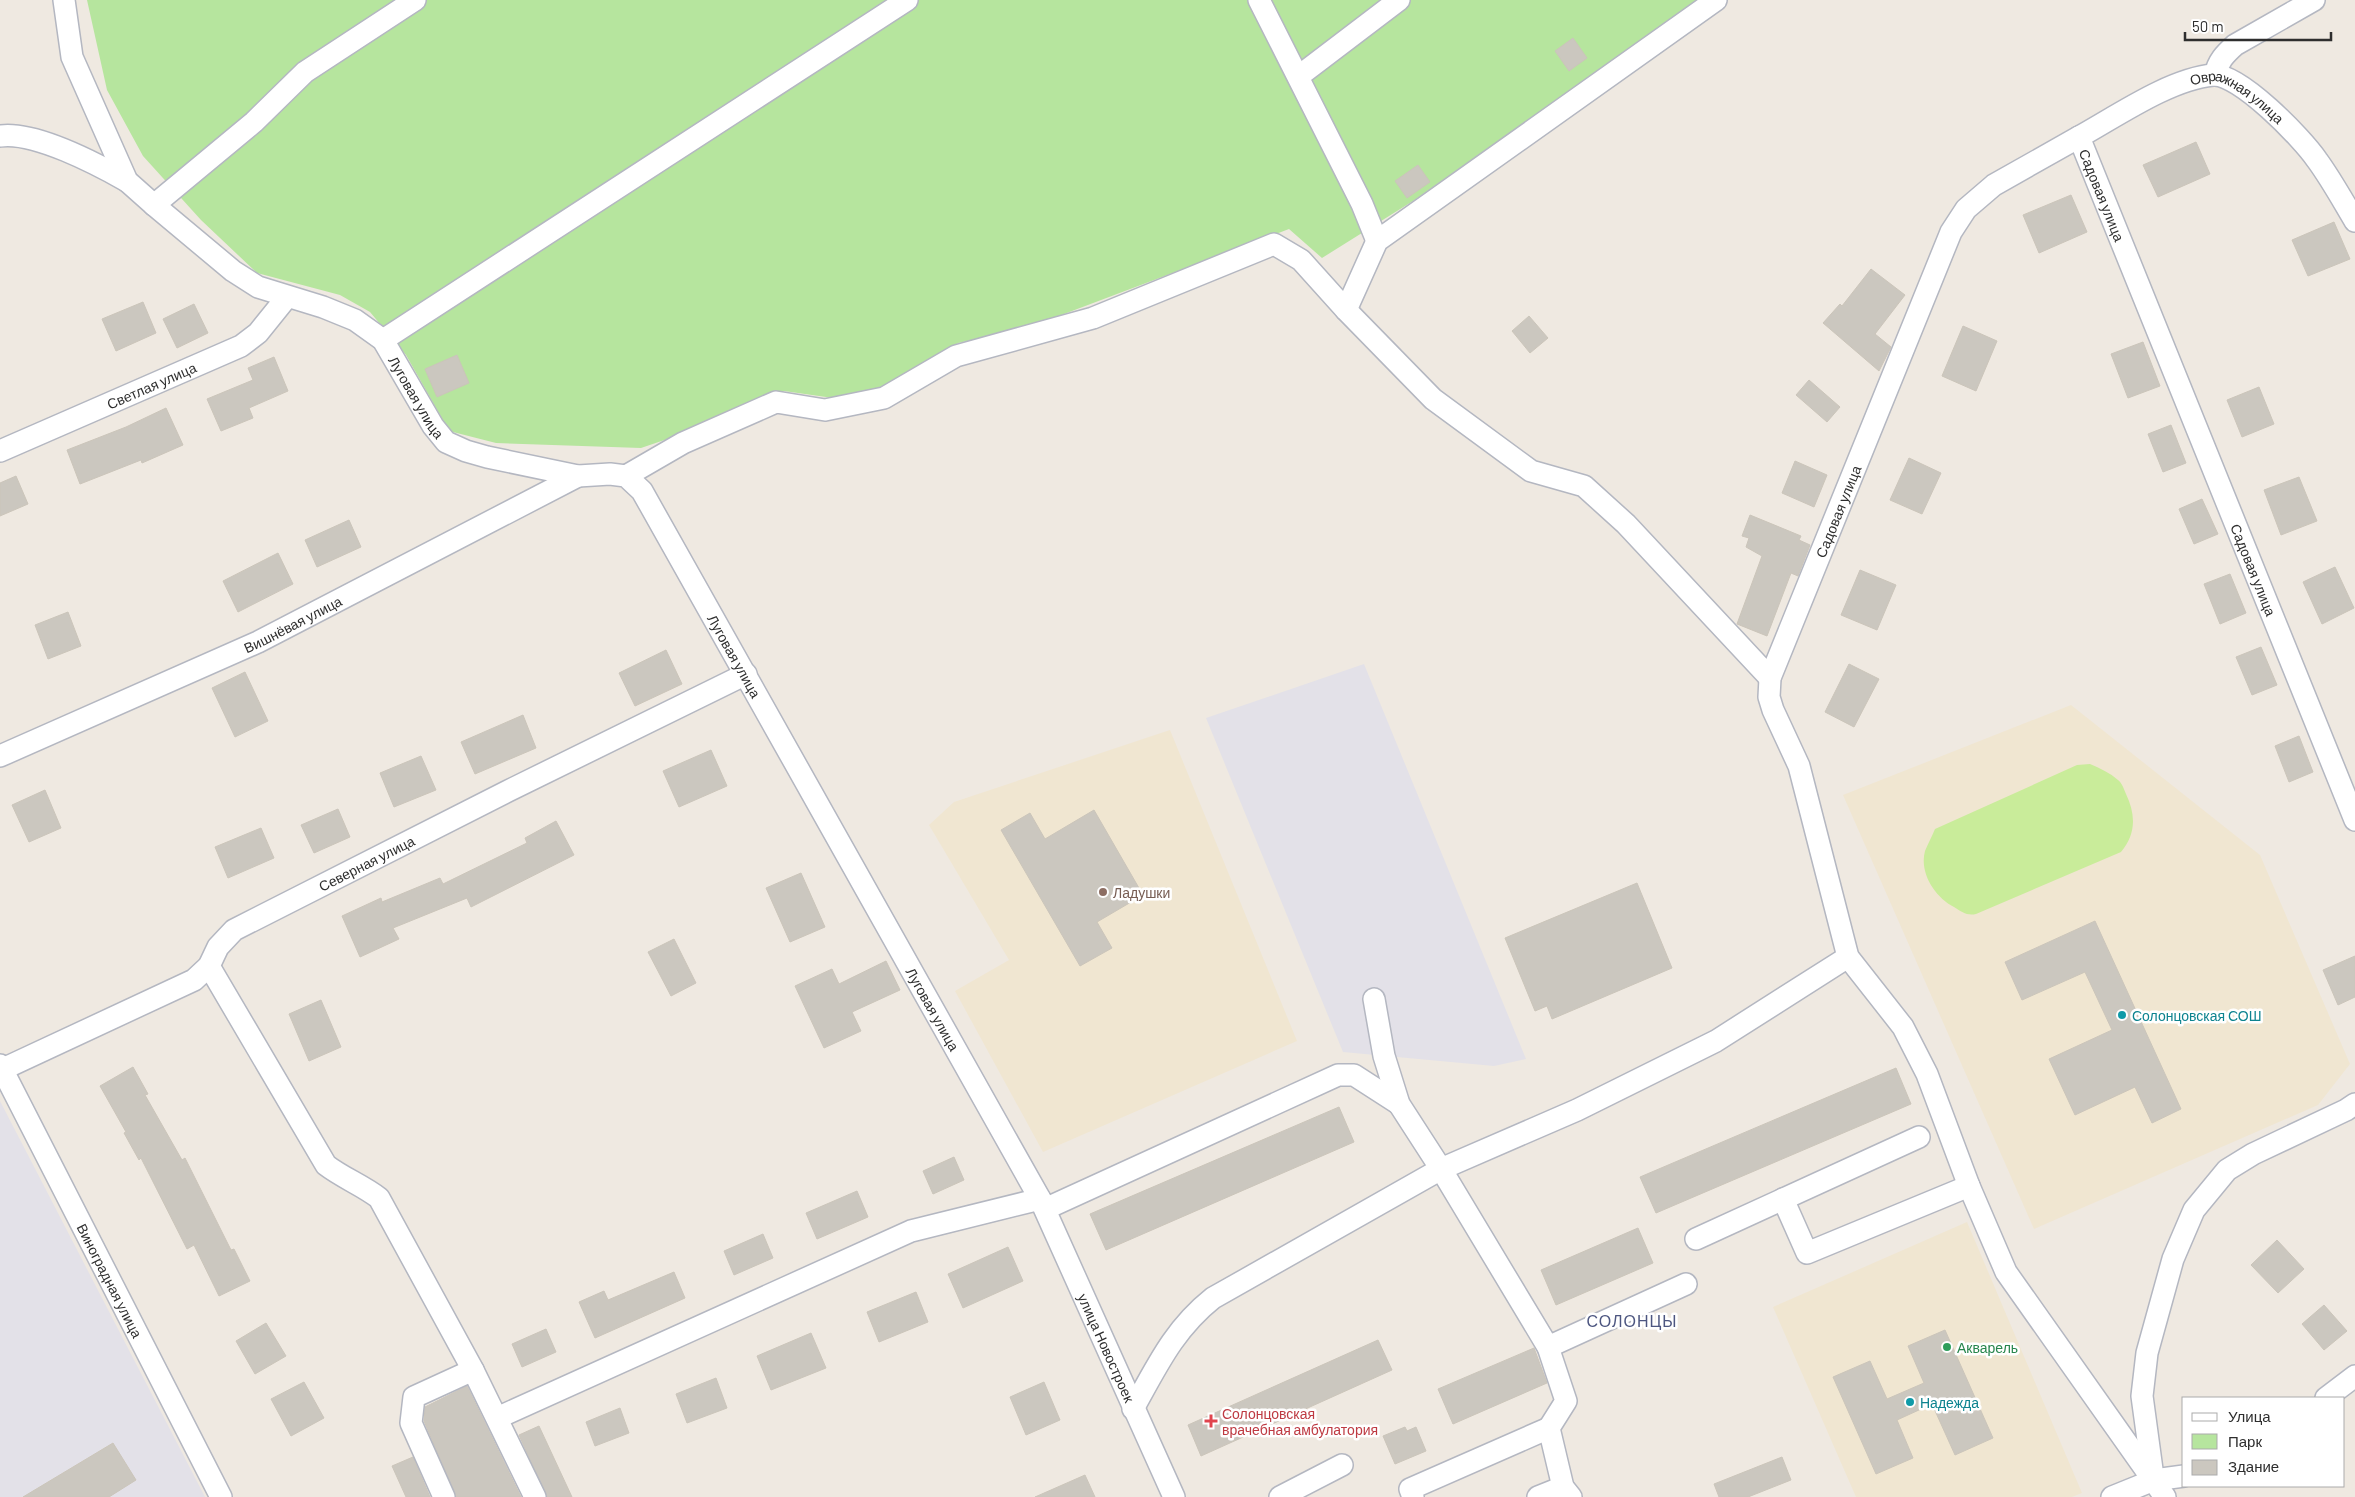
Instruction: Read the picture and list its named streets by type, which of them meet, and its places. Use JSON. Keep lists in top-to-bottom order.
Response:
{
  "streets": {
    "street": [
      "Овражная улица",
      "Садовая улица",
      "Светлая улица",
      "Луговая улица",
      "Вишнёвая улица",
      "Северная улица",
      "Виноградная улица",
      "улица Новостроек"
    ]
  },
  "crossings": [
    ["Овражная улица", "Садовая улица"],
    ["Светлая улица", "Луговая улица"],
    ["Луговая улица", "Вишнёвая улица"],
    ["Луговая улица", "Северная улица"],
    ["Луговая улица", "улица Новостроек"],
    ["Северная улица", "Виноградная улица"]
  ],
  "districts": ["СОЛОНЦЫ"],
  "places": {
    "other": [
      "Ладушки",
      "Солонцовская СОШ",
      "Акварель",
      "Надежда"
    ],
    "health": ["Солонцовская врачебная амбулатория"]
  },
  "legend": ["Улица", "Парк", "Здание"],
  "scale_bar": "50 m"
}
